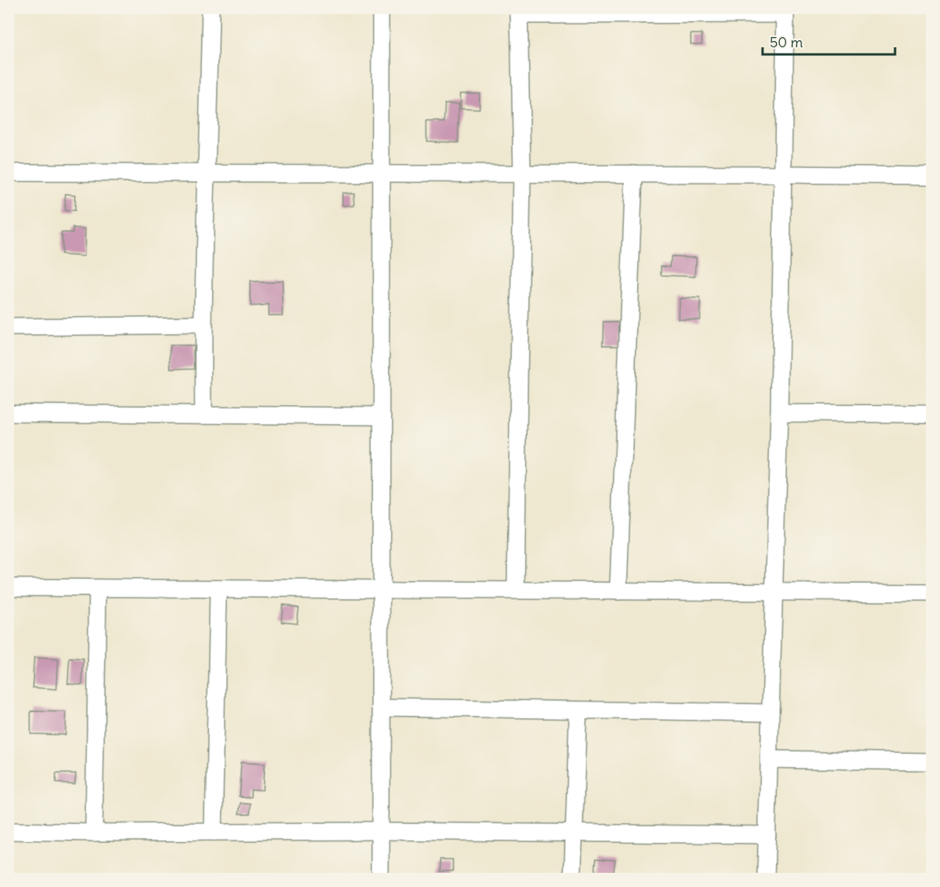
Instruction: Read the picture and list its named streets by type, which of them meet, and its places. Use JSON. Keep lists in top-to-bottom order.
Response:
{
  "scale_bar": "50 m"
}
